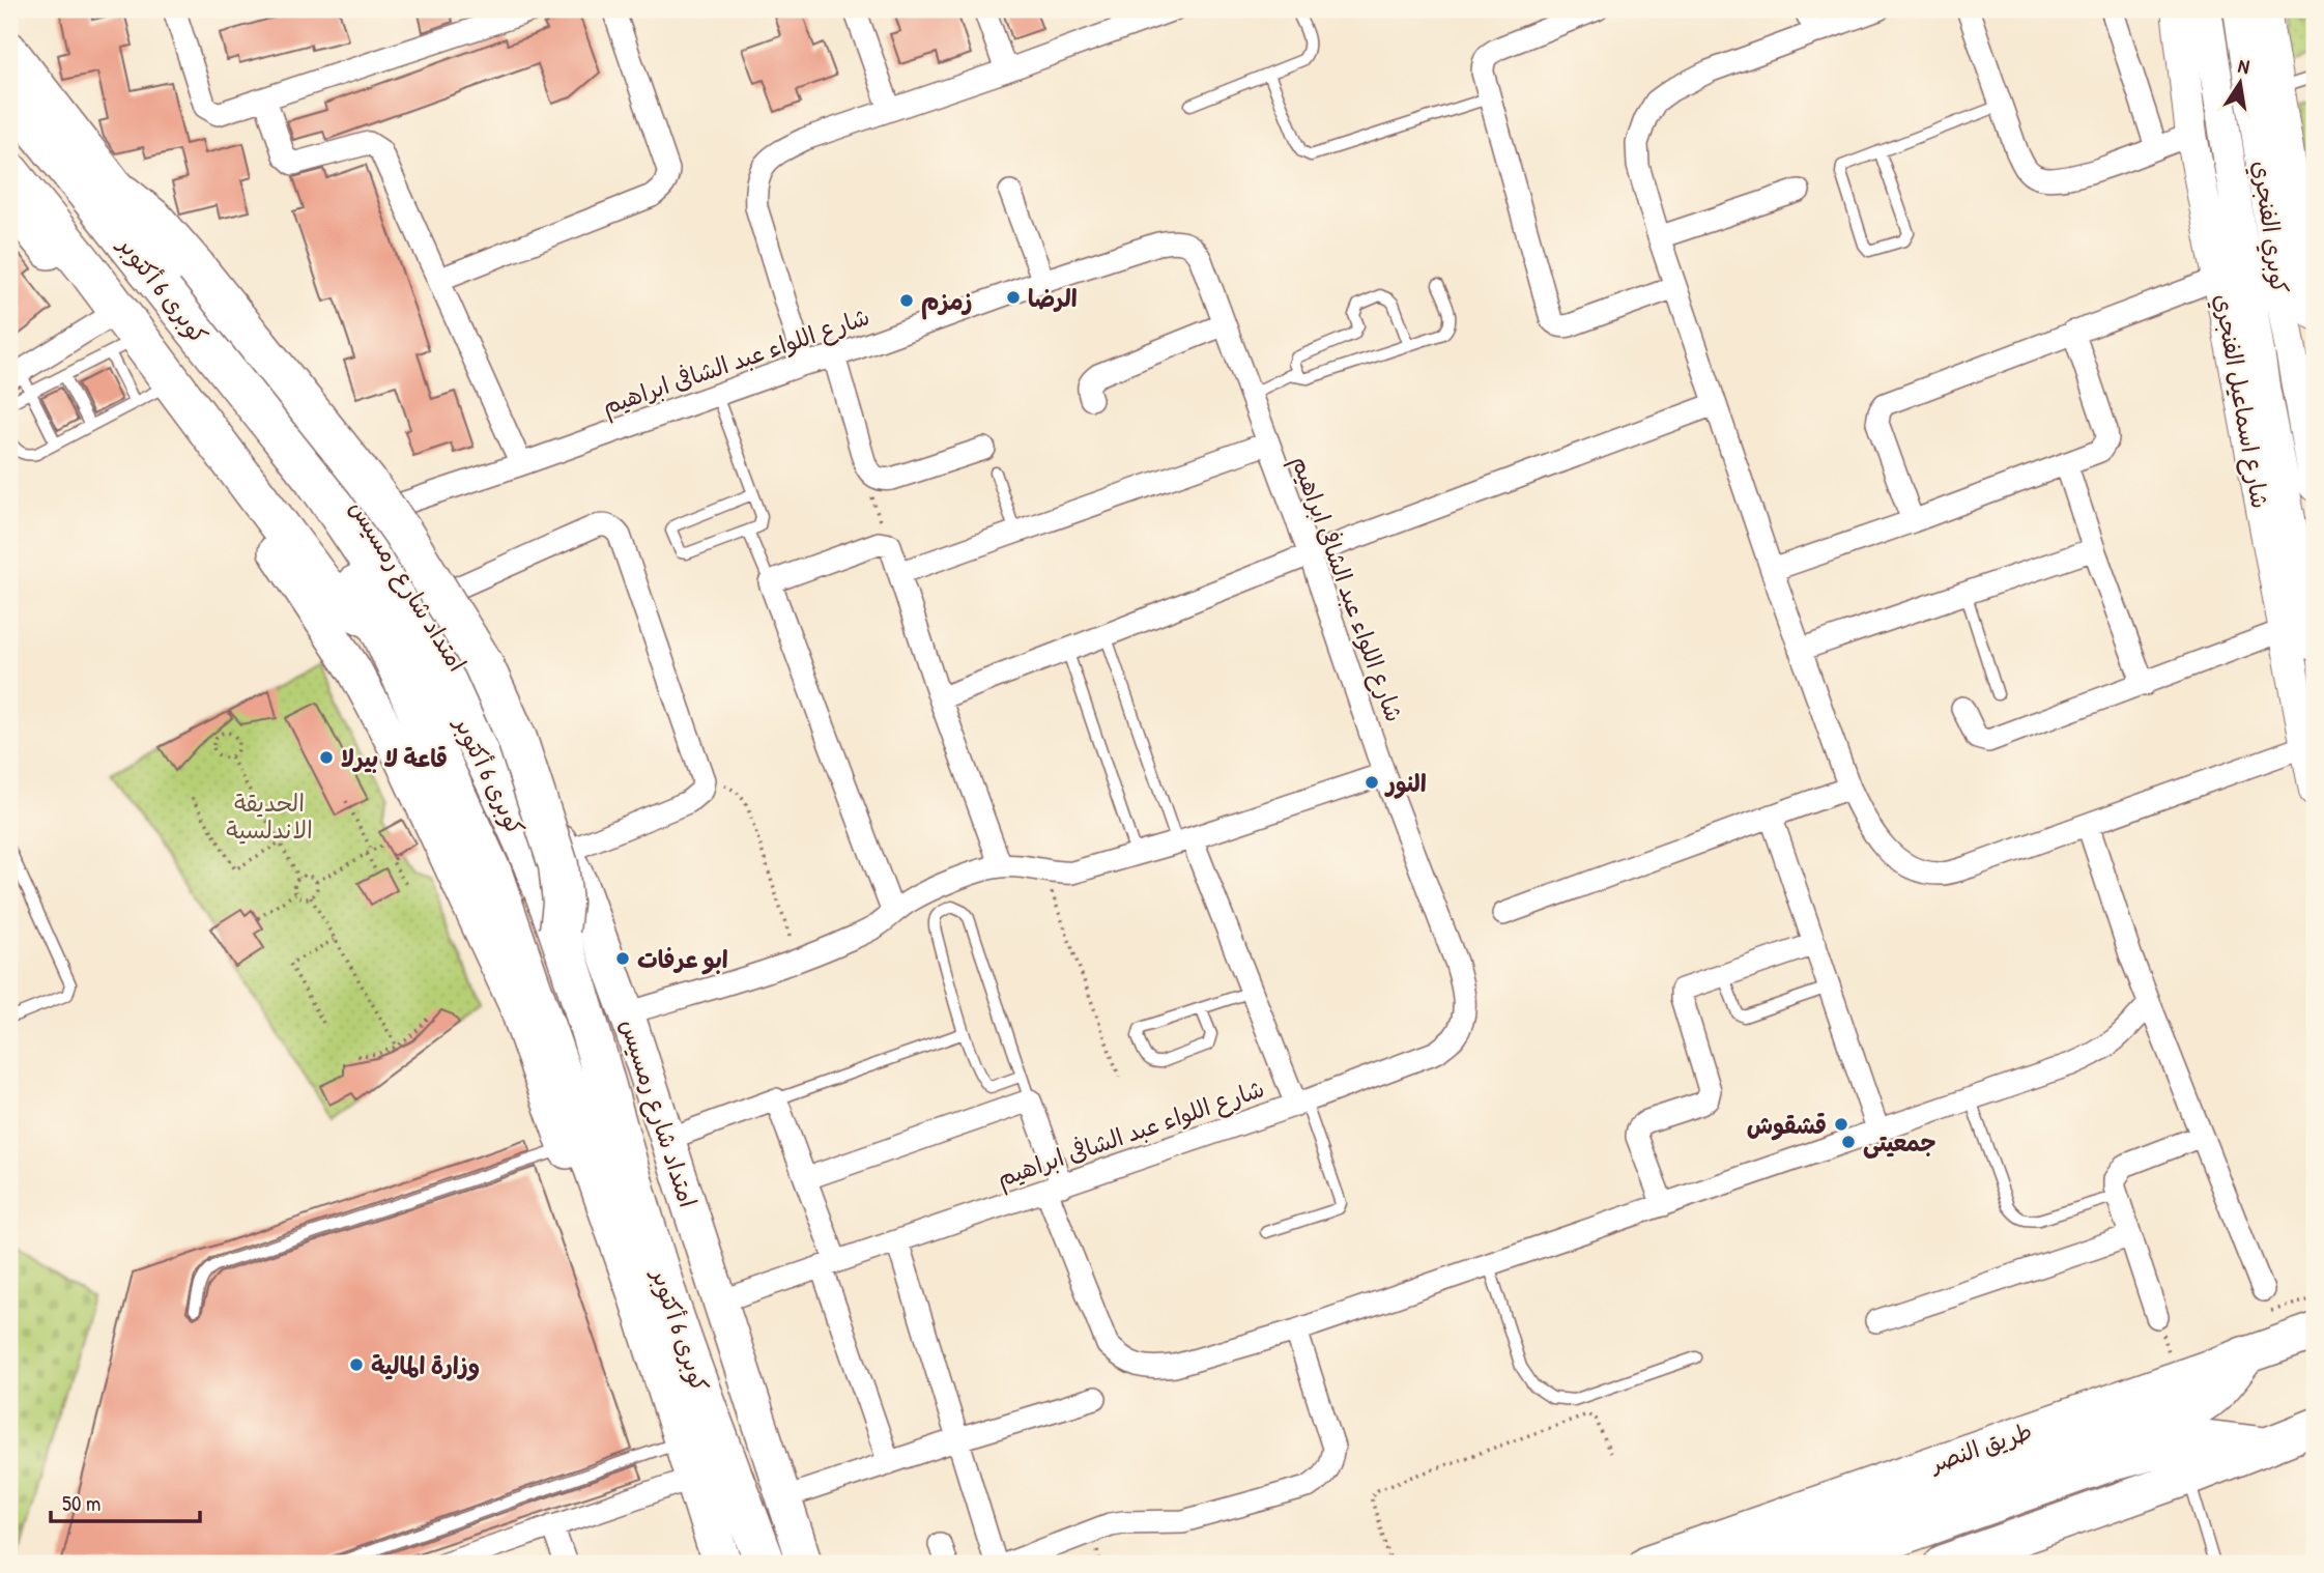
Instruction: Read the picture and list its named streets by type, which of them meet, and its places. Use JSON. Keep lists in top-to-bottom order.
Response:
{
  "streets": {
    "highway": ["كوبرى 6 أكتوبر", "طريق النصر"],
    "main road": ["كوبري الفنجري", "شارع اسماعيل الفنجري", "امتداد شارع رمسيس"],
    "street": ["شارع اللواء عبد الشافى ابراهيم"]
  },
  "crossings": [
    ["شارع اللواء عبد الشافى ابراهيم", "امتداد شارع رمسيس"]
  ],
  "parks": ["الحديقة الاندلسية"],
  "places": [
    "الرضا",
    "زمزم",
    "قاعة لا بيرلا",
    "النور",
    "ابو عرفات",
    "قشقوش",
    "جمعيتى",
    "وزارة المالية"
  ],
  "scale_bar": "50 m",
  "north": "top"
}
